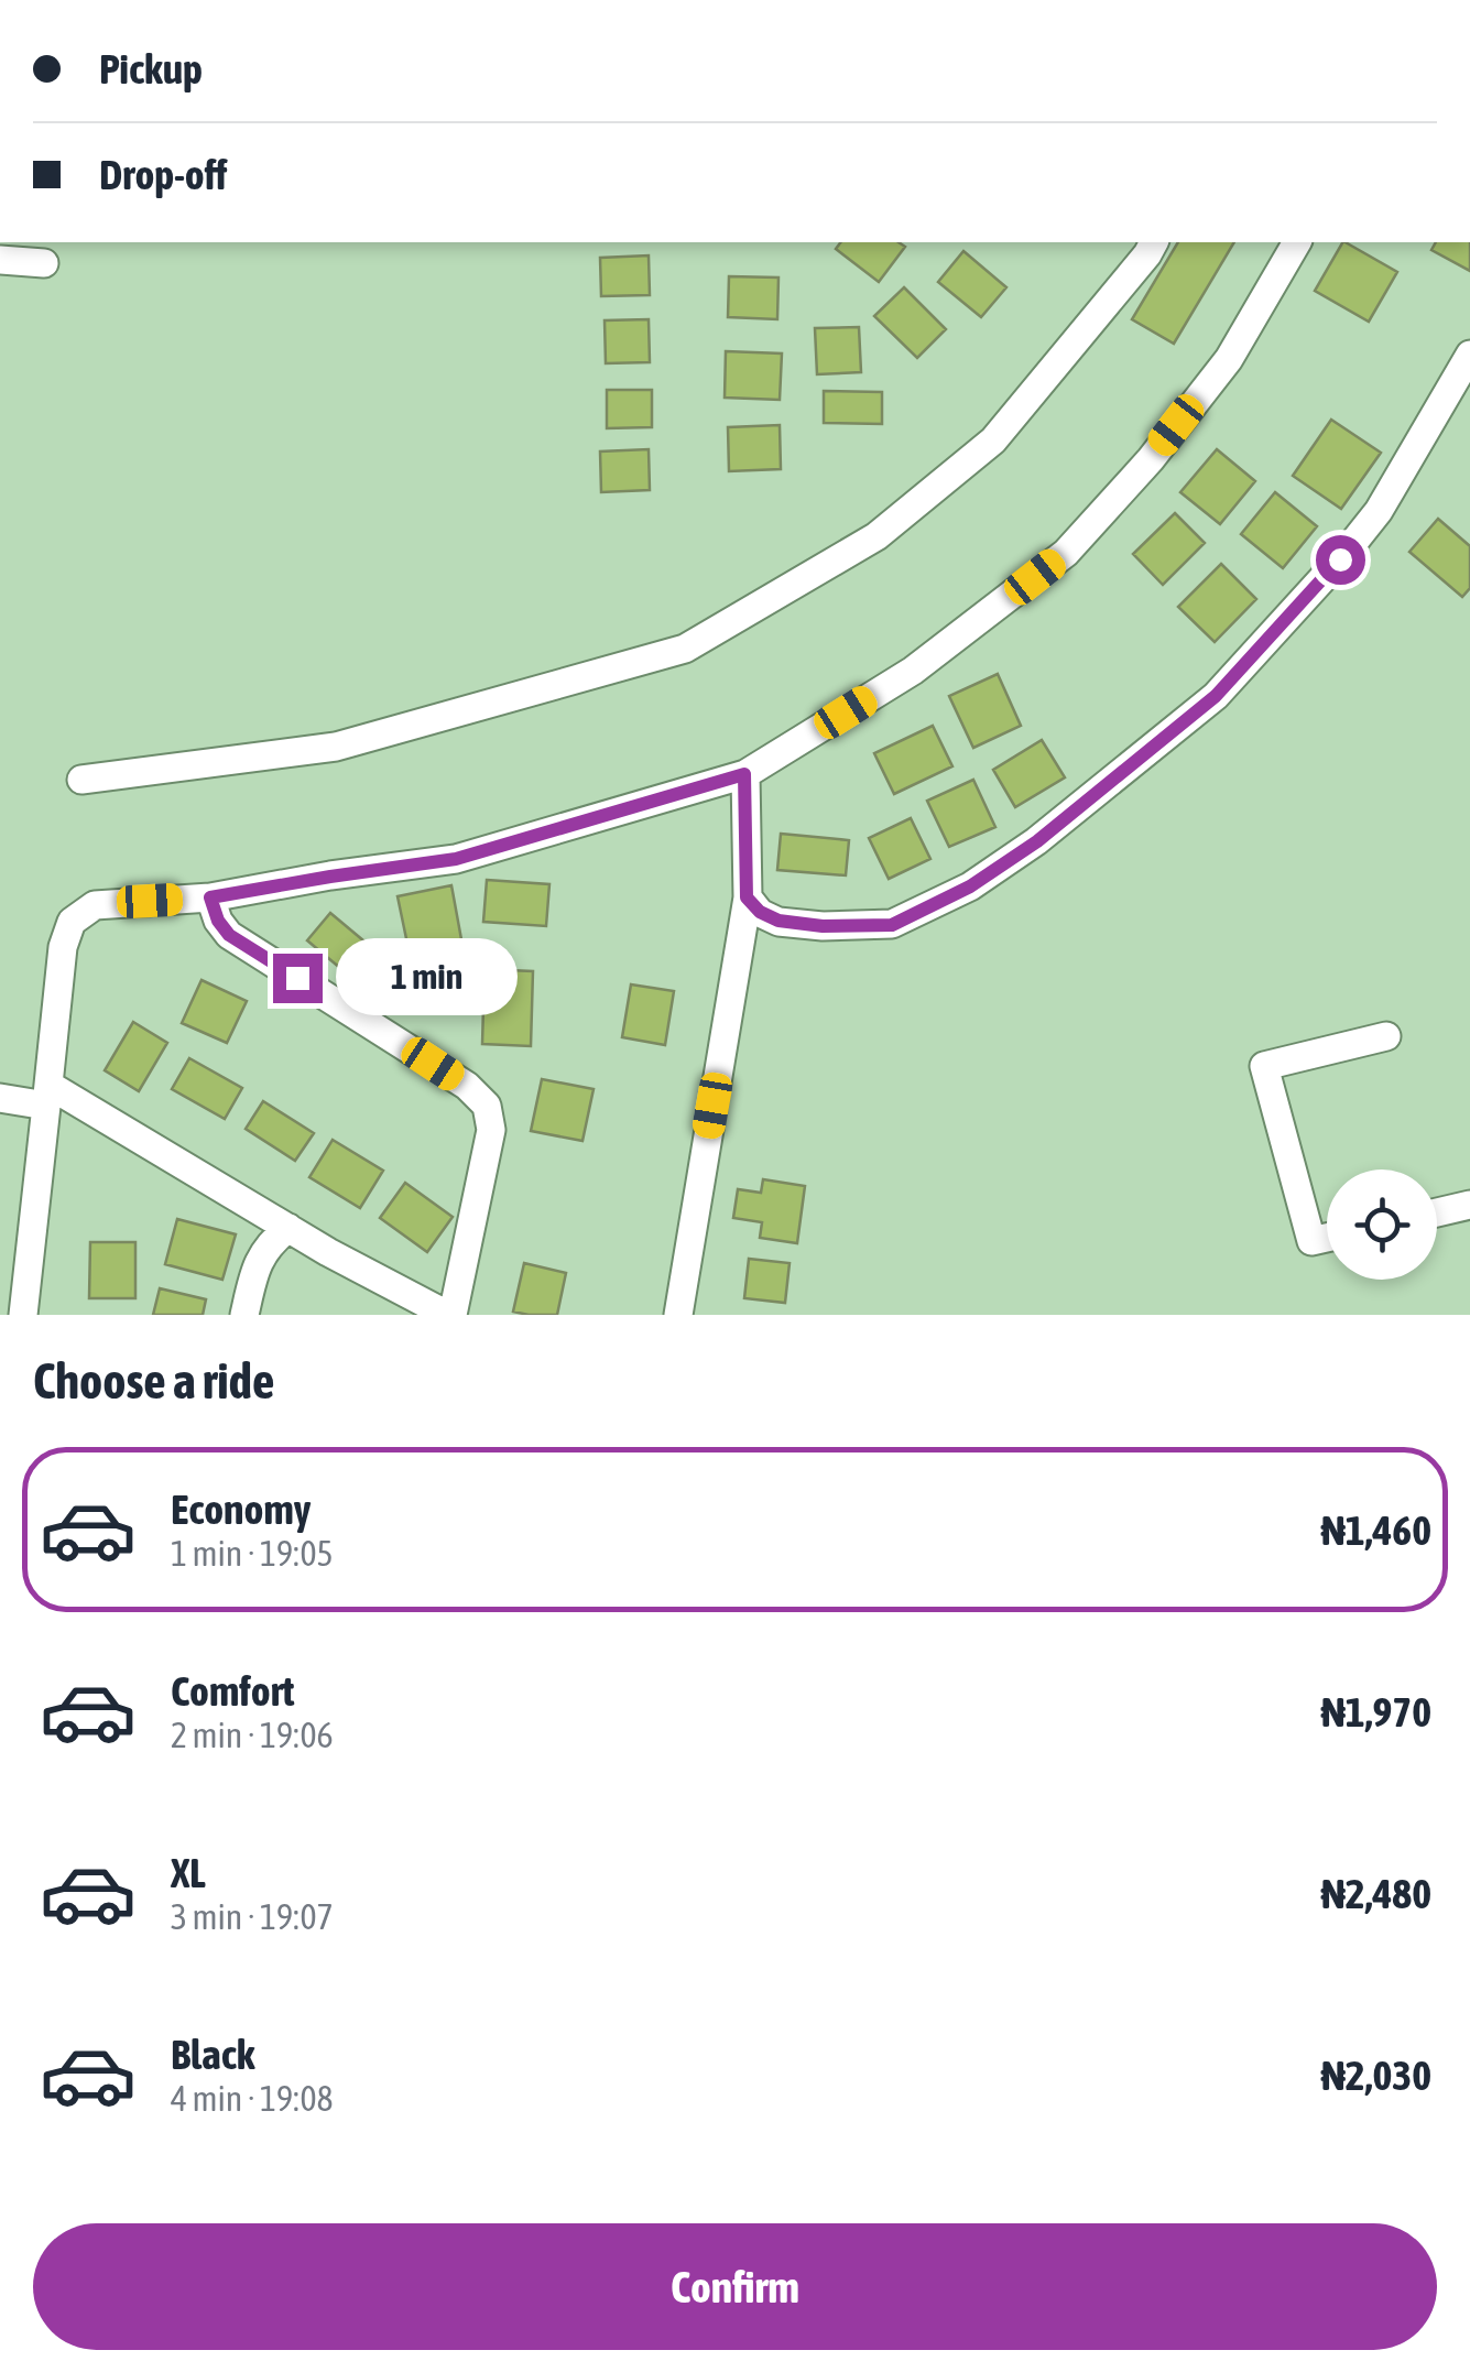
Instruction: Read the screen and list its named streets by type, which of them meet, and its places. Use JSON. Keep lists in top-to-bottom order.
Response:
{
  "page": {
    "banner": ["Pickup", "Drop-off"],
    "bubble": "1 min",
    "heading": "Choose a ride",
    "list": [
      {
        "name": "Economy",
        "note": "1 min · 19:05",
        "value": "₦1,460"
      },
      {
        "name": "Comfort",
        "note": "2 min · 19:06",
        "value": "₦1,970"
      },
      {
        "name": "XL",
        "note": "3 min · 19:07",
        "value": "₦2,480"
      },
      {
        "name": "Black",
        "note": "4 min · 19:08",
        "value": "₦2,030"
      }
    ],
    "buttons": "Confirm"
  }
}
